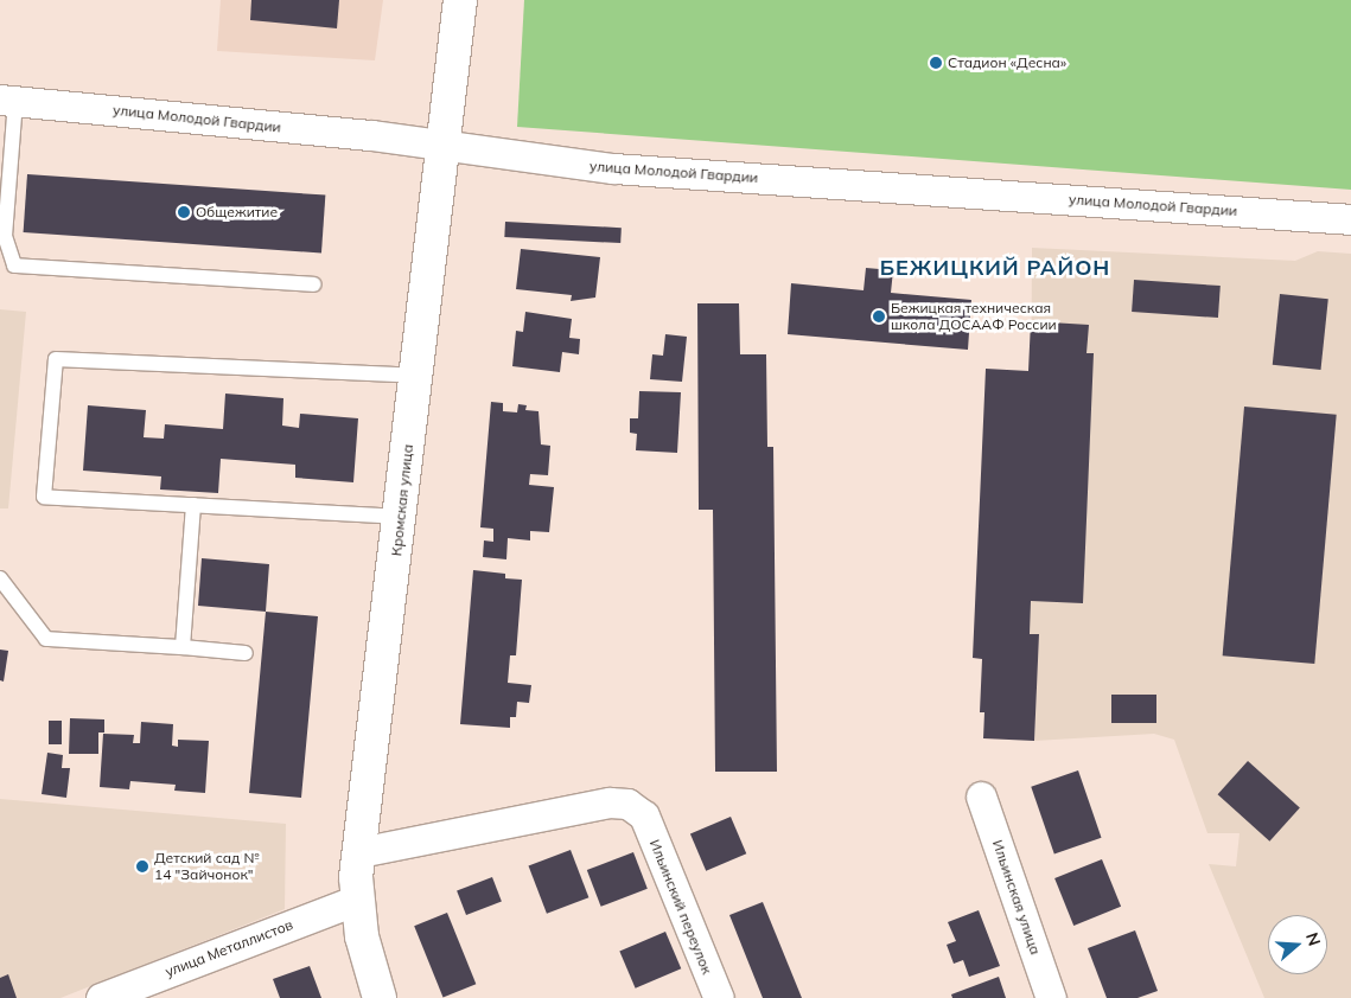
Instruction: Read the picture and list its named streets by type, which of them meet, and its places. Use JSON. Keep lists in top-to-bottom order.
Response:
{
  "streets": {
    "street": [
      "улица Молодой Гвардии",
      "Кромская улица",
      "Ильинская улица",
      "Ильинский переулок",
      "улица Металлистов"
    ]
  },
  "crossings": [
    ["улица Молодой Гвардии", "Кромская улица"],
    ["Кромская улица", "Ильинский переулок"],
    ["Кромская улица", "улица Металлистов"]
  ],
  "districts": ["БЕЖИЦКИЙ РАЙОН"],
  "places": [
    "Стадион «Десна»",
    "Общежитие",
    "Бежицкая техническая школа ДОСААФ России",
    "Детский сад № 14 \"Зайчонок\""
  ],
  "north": "right"
}
